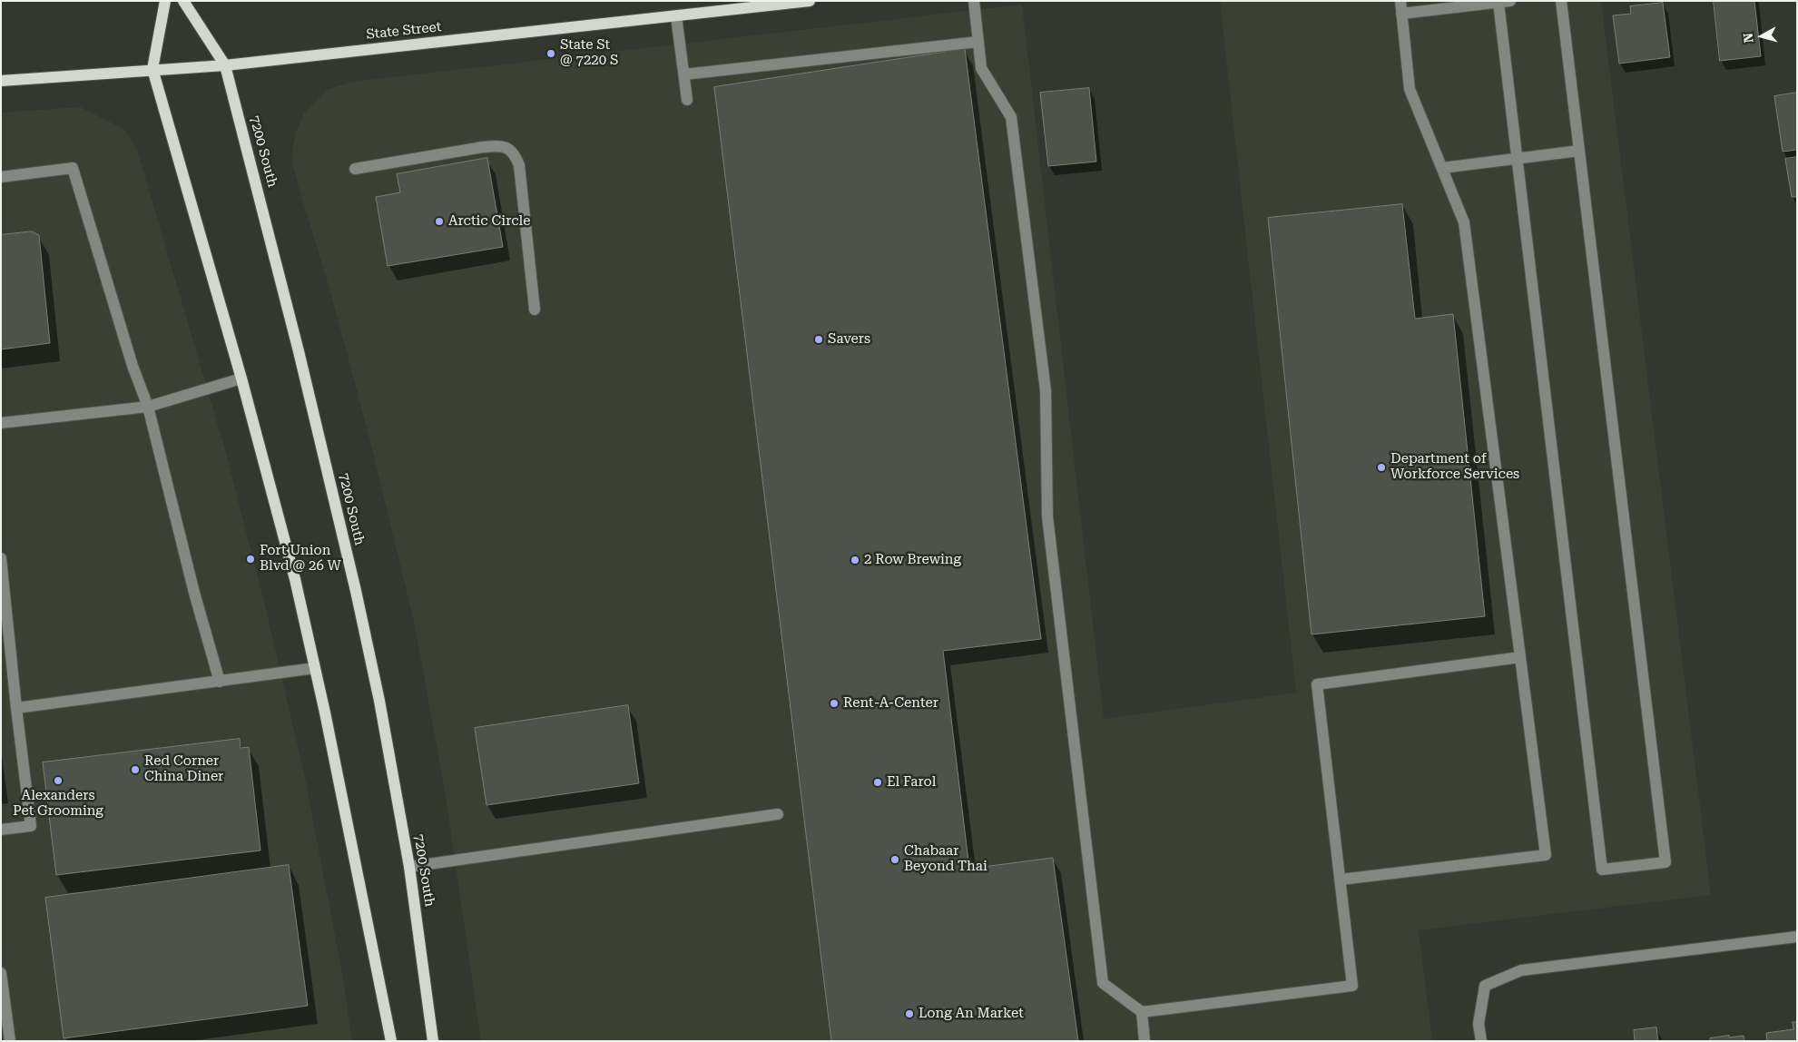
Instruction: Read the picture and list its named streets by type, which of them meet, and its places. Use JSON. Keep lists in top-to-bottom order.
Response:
{
  "streets": {
    "main road": ["State Street", "7200 South"]
  },
  "crossings": [
    ["State Street", "7200 South"]
  ],
  "places": [
    "State St @ 7220 S",
    "Arctic Circle",
    "Savers",
    "Department of Workforce Services",
    "Fort Union Blvd @ 26 W",
    "2 Row Brewing",
    "Rent-A-Center",
    "Red Corner China Diner",
    "Alexanders Pet Grooming",
    "El Farol",
    "Chabaar Beyond Thai",
    "Long An Market"
  ],
  "north": "left"
}
